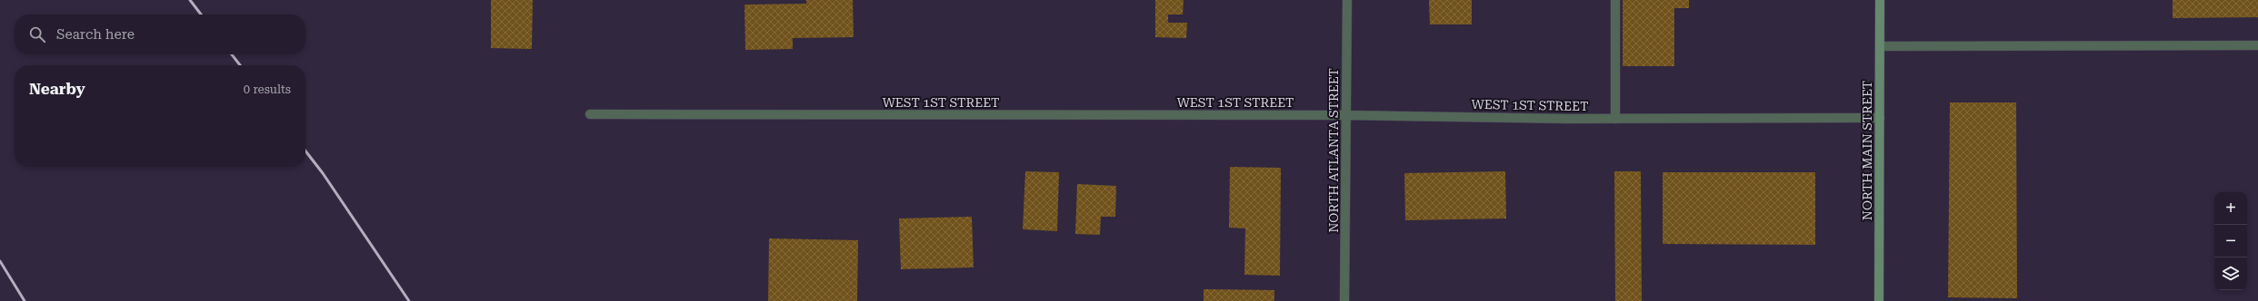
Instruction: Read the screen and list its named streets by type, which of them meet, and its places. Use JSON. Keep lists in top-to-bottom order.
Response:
{
  "streets": {
    "main road": ["NORTH MAIN STREET"],
    "street": ["WEST 1ST STREET", "NORTH ATLANTA STREET"]
  },
  "crossings": [
    ["WEST 1ST STREET", "NORTH ATLANTA STREET"],
    ["WEST 1ST STREET", "NORTH MAIN STREET"]
  ],
  "page": {
    "search": "Search here",
    "heading": ["Nearby", "0 results"],
    "map_buttons": ["+", "−"]
  }
}
